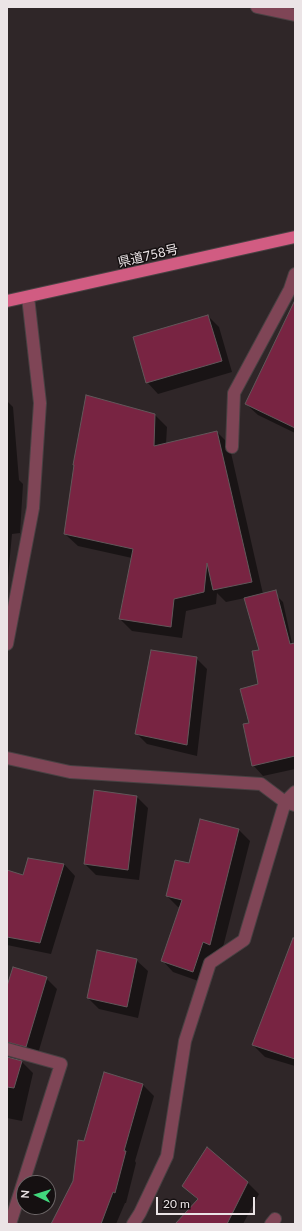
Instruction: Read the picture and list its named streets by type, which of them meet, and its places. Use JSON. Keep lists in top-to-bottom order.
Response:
{
  "streets": {
    "main road": ["県道758号"]
  },
  "scale_bar": "20 m",
  "north": "left"
}
